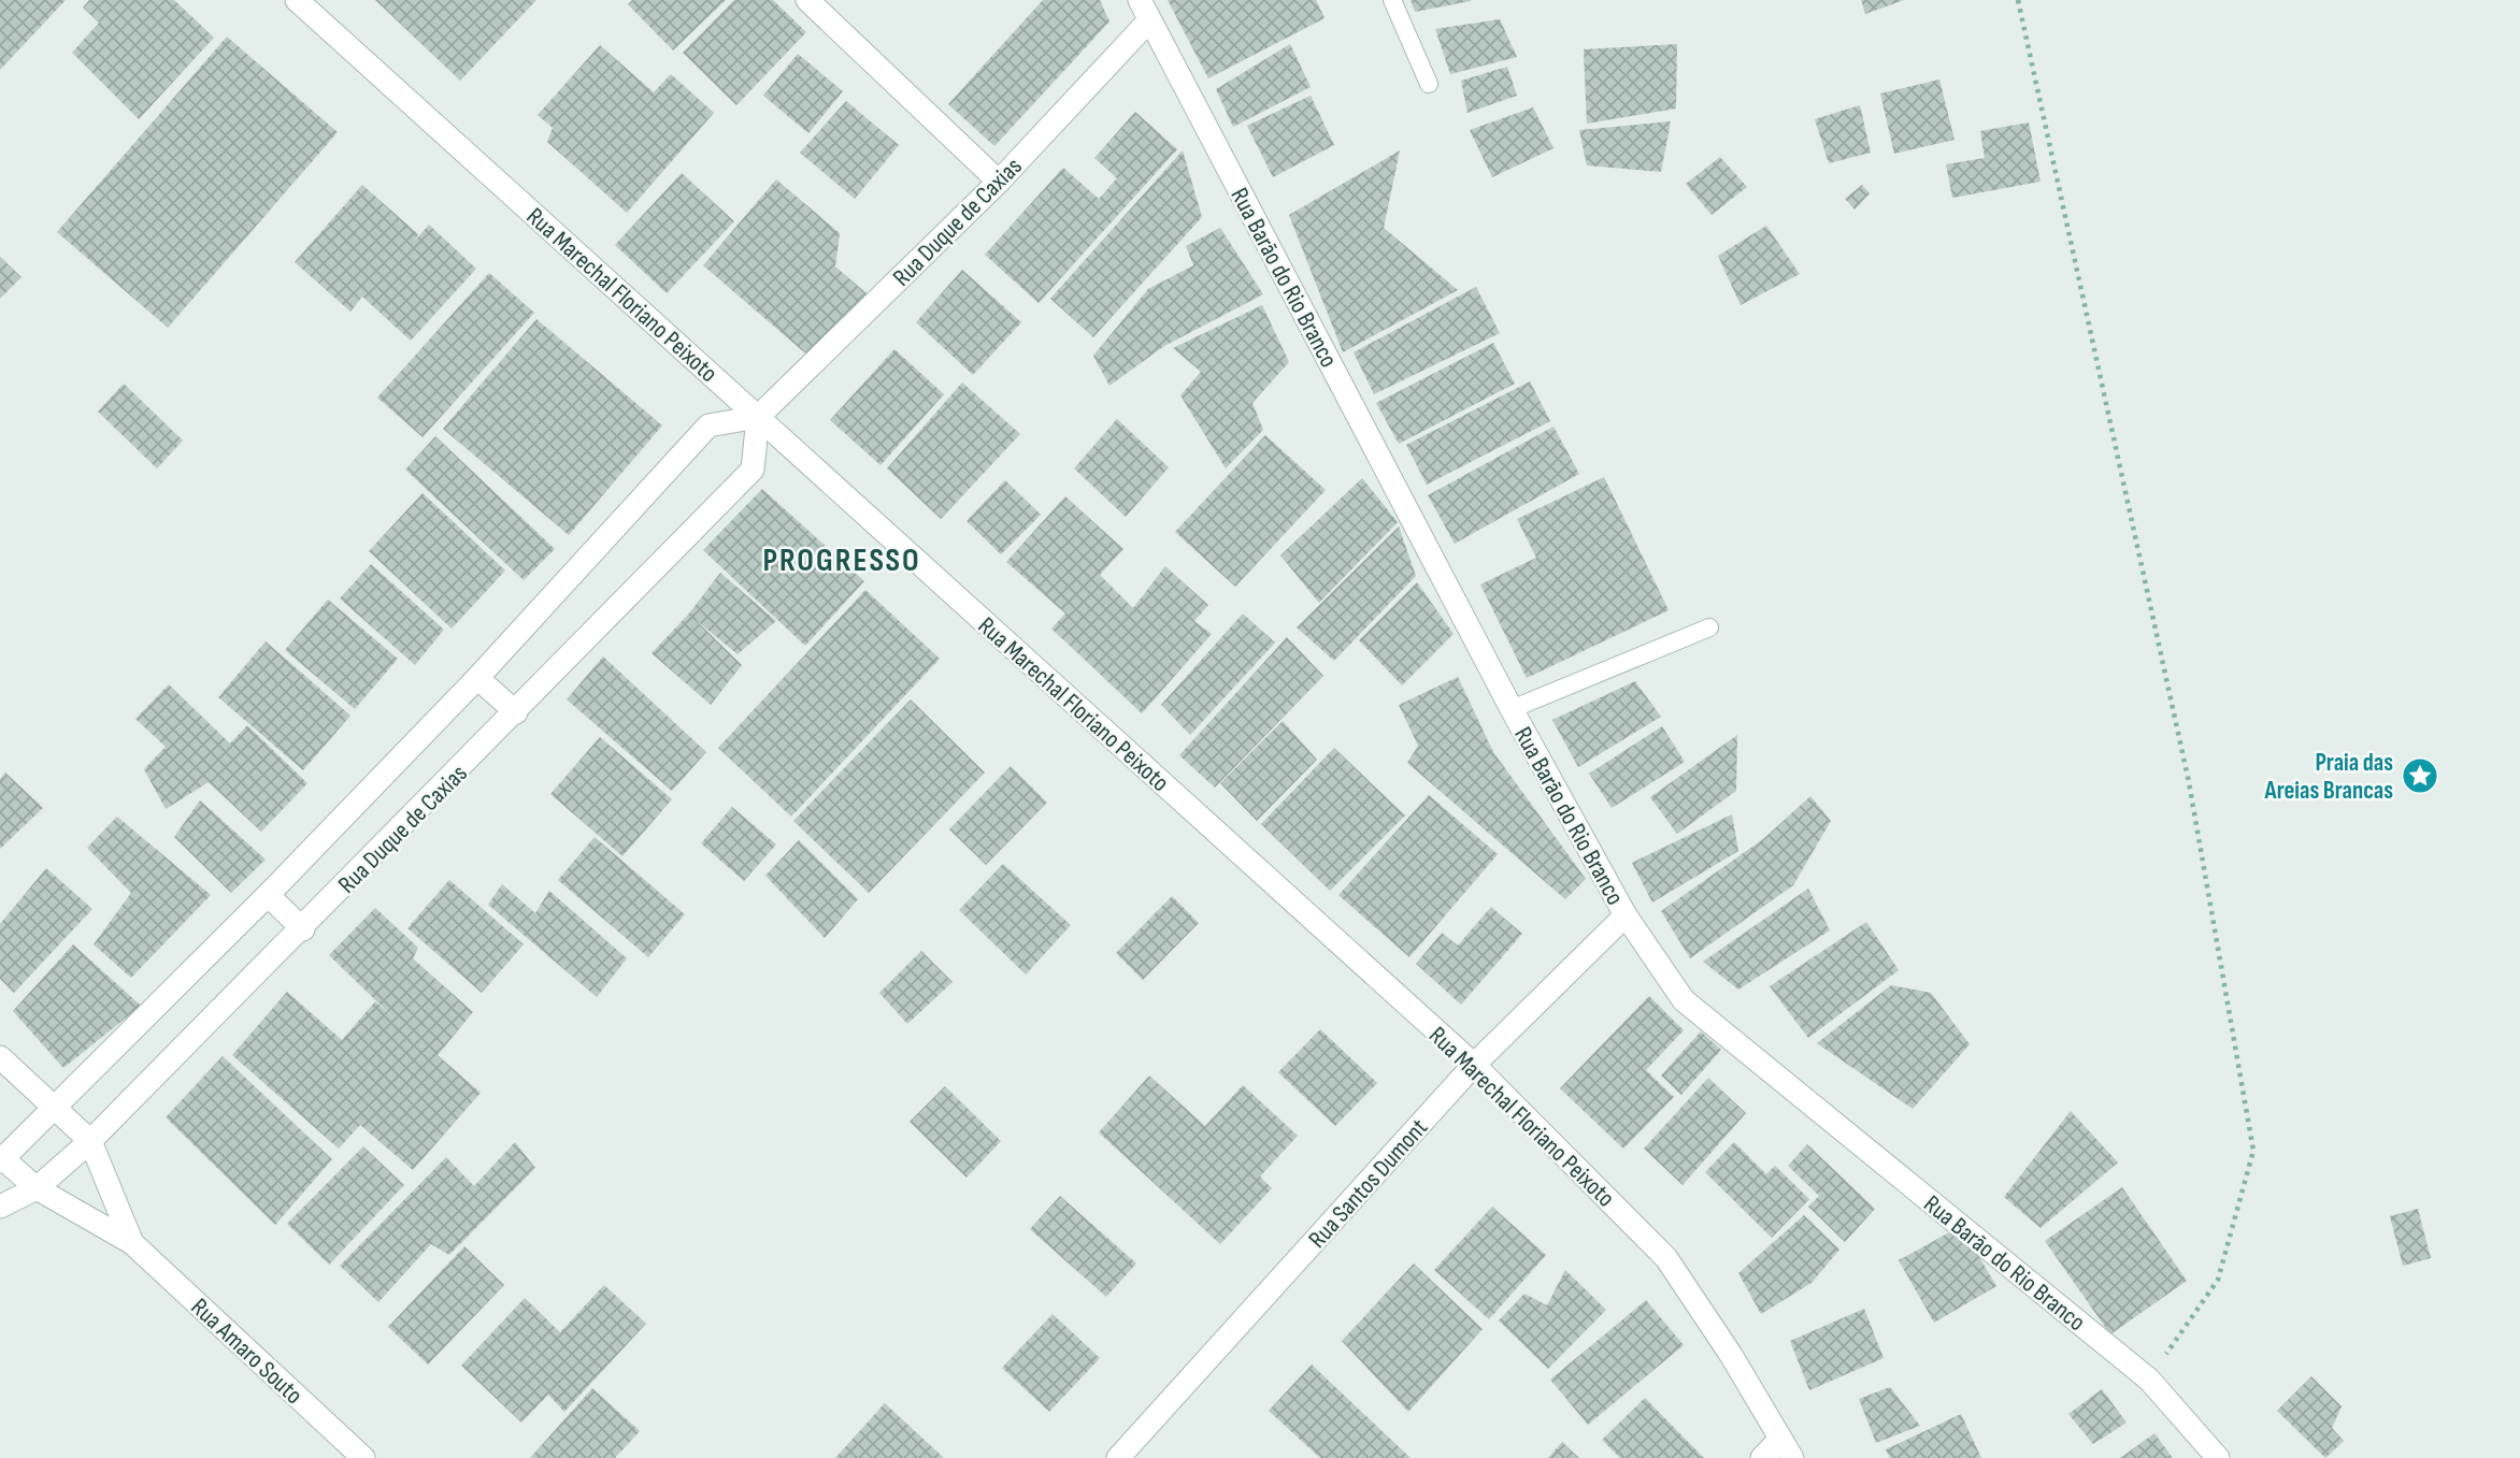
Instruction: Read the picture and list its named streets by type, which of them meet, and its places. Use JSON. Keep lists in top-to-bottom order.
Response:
{
  "streets": {
    "street": [
      "Rua Duque de Caxias",
      "Rua Barão do Rio Branco",
      "Rua Marechal Floriano Peixoto",
      "Rua Santos Dumont",
      "Rua Amaro Souto"
    ]
  },
  "crossings": [
    ["Rua Duque de Caxias", "Rua Barão do Rio Branco"],
    ["Rua Duque de Caxias", "Rua Marechal Floriano Peixoto"],
    ["Rua Duque de Caxias", "Rua Amaro Souto"],
    ["Rua Barão do Rio Branco", "Rua Santos Dumont"],
    ["Rua Marechal Floriano Peixoto", "Rua Santos Dumont"]
  ],
  "districts": ["PROGRESSO"],
  "places": {
    "place": ["Praia das Areias Brancas"]
  }
}
